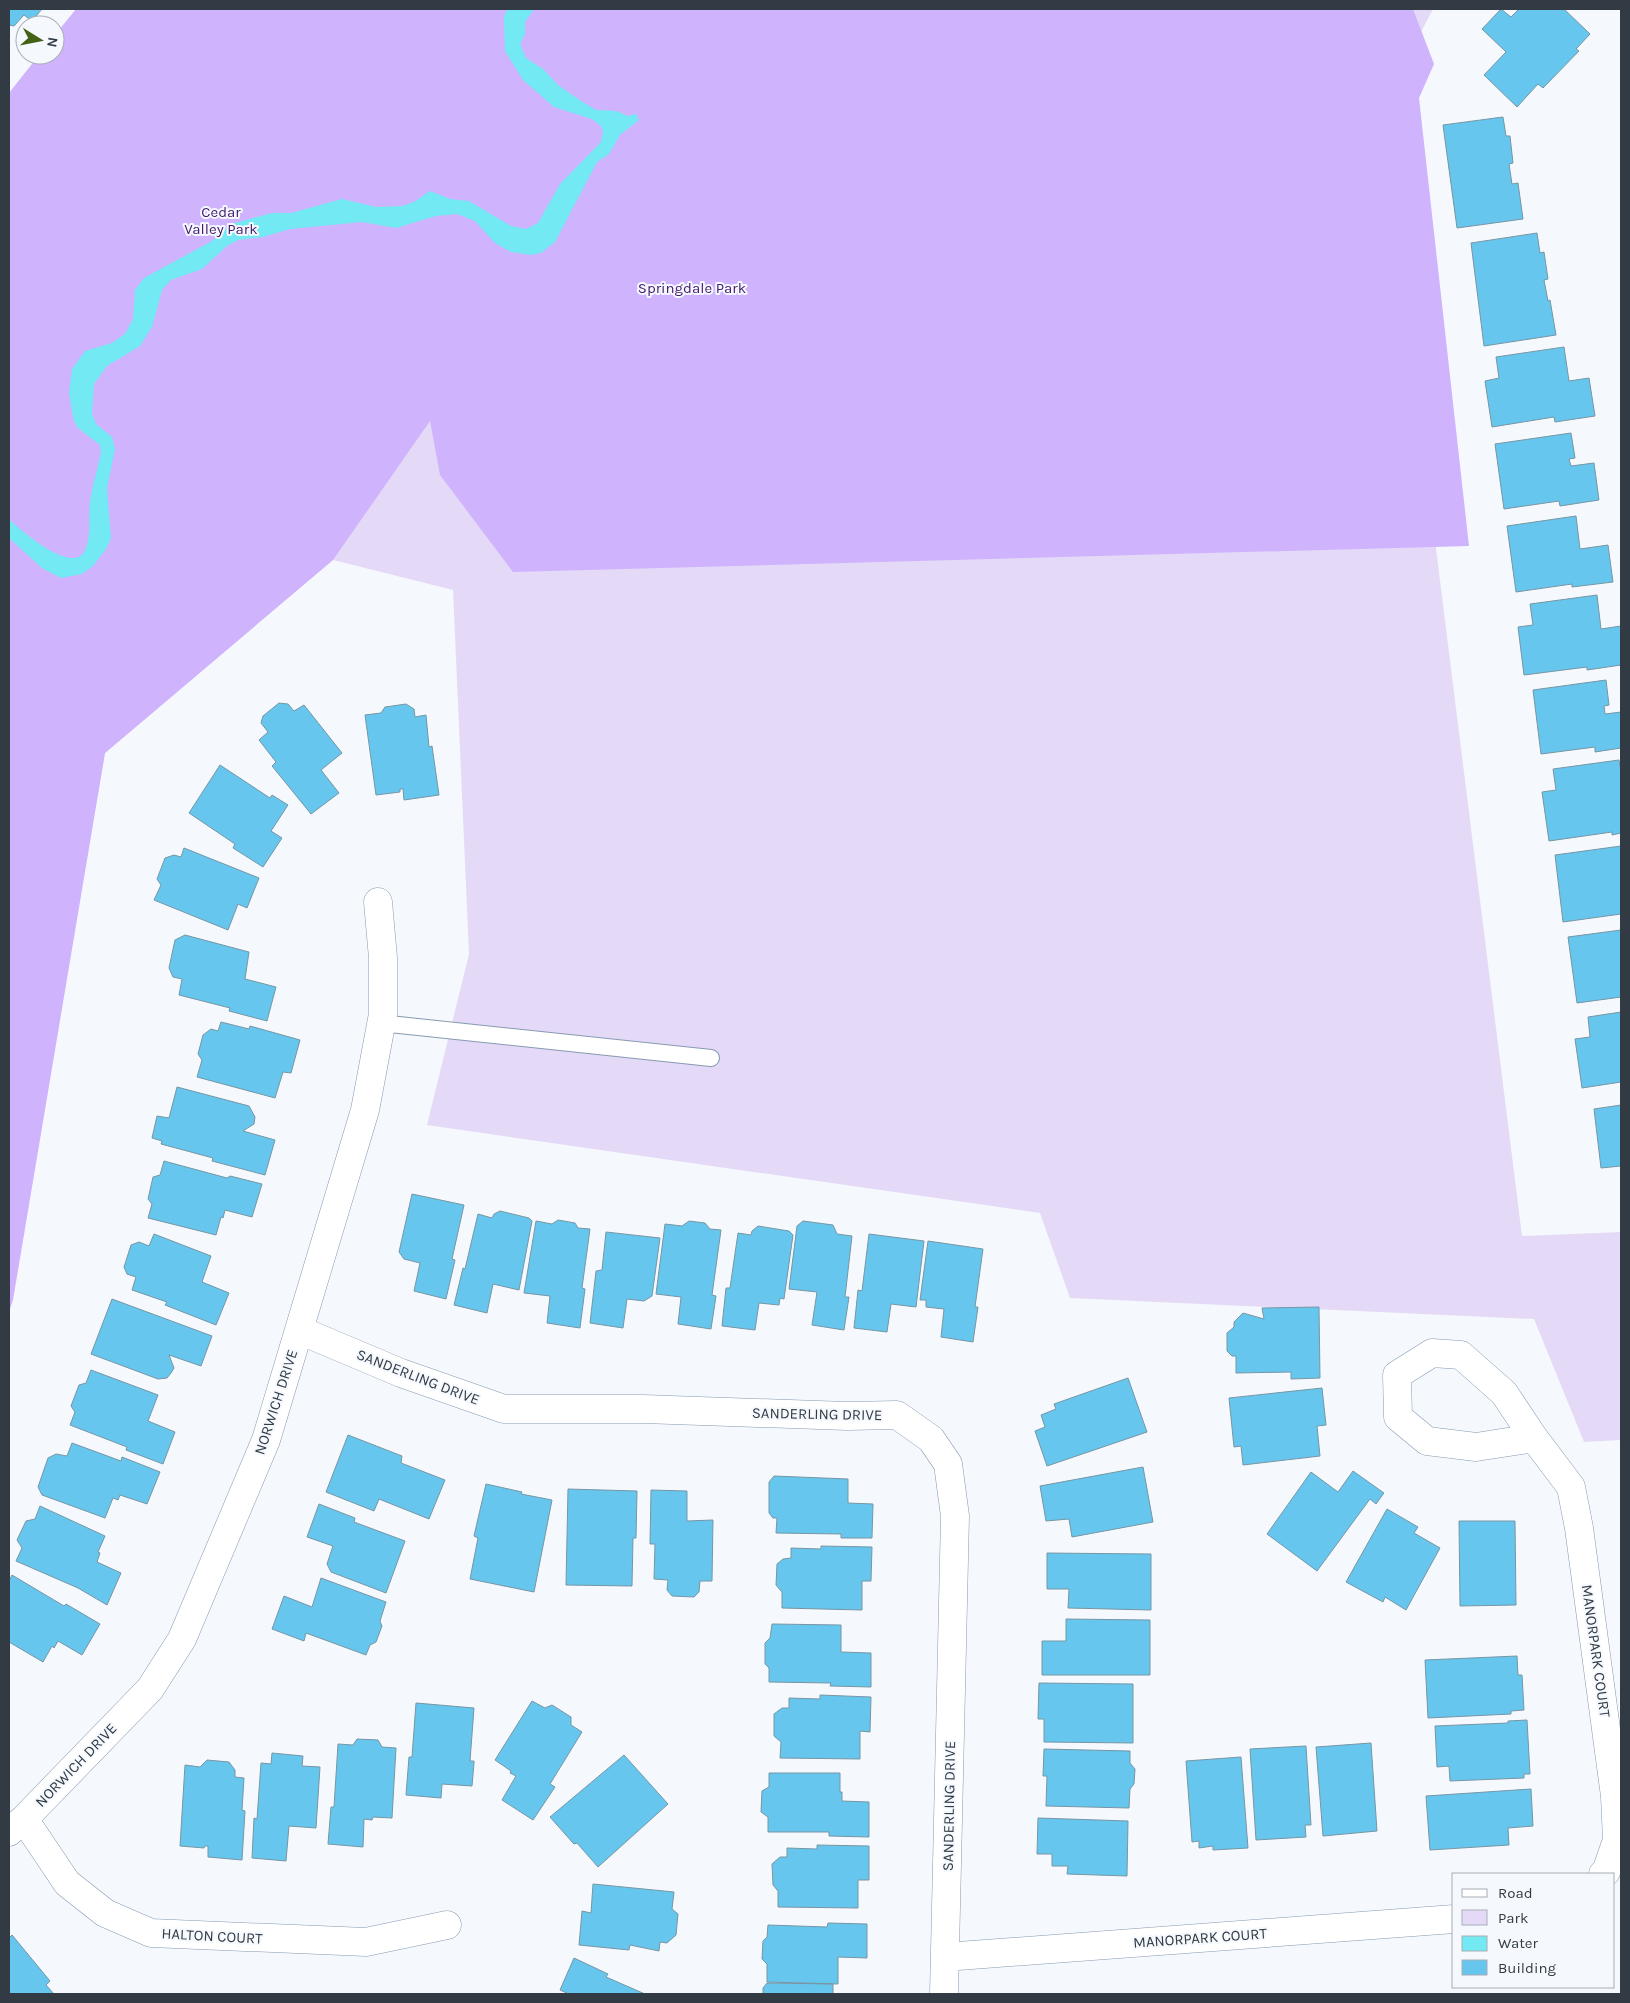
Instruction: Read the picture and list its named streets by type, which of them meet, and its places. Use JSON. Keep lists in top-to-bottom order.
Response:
{
  "streets": {
    "street": [
      "SANDERLING DRIVE",
      "NORWICH DRIVE",
      "MANORPARK COURT",
      "HALTON COURT"
    ]
  },
  "crossings": [
    ["SANDERLING DRIVE", "NORWICH DRIVE"],
    ["SANDERLING DRIVE", "MANORPARK COURT"],
    ["NORWICH DRIVE", "HALTON COURT"]
  ],
  "parks": ["Cedar Valley Park", "Springdale Park"],
  "legend": [
    "Road",
    "Park",
    "Water",
    "Building"
  ],
  "north": "right"
}
